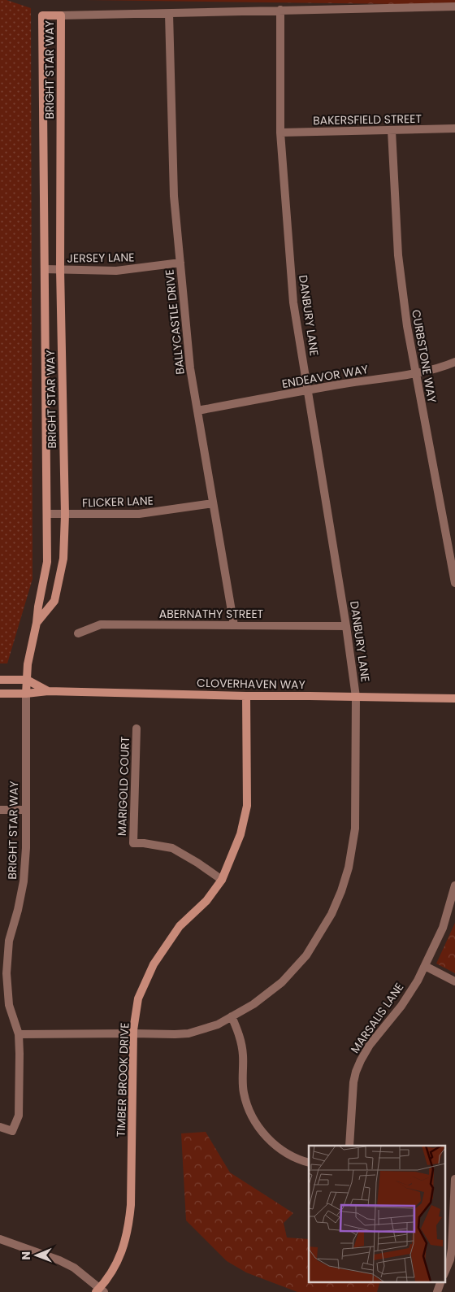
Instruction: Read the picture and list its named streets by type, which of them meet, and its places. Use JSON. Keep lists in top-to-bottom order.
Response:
{
  "streets": {
    "street": [
      "BRIGHT STAR WAY",
      "BAKERSFIELD STREET",
      "JERSEY LANE",
      "DANBURY LANE",
      "BALLYCASTLE DRIVE",
      "CURBSTONE WAY",
      "ENDEAVOR WAY",
      "FLICKER LANE",
      "ABERNATHY STREET",
      "CLOVERHAVEN WAY",
      "MARIGOLD COURT",
      "MARSALIS LANE",
      "TIMBER BROOK DRIVE"
    ]
  },
  "crossings": [
    ["BRIGHT STAR WAY", "JERSEY LANE"],
    ["BRIGHT STAR WAY", "DANBURY LANE"],
    ["BRIGHT STAR WAY", "FLICKER LANE"],
    ["BRIGHT STAR WAY", "CLOVERHAVEN WAY"],
    ["BAKERSFIELD STREET", "DANBURY LANE"],
    ["BAKERSFIELD STREET", "CURBSTONE WAY"],
    ["JERSEY LANE", "BALLYCASTLE DRIVE"],
    ["DANBURY LANE", "ENDEAVOR WAY"],
    ["DANBURY LANE", "ABERNATHY STREET"],
    ["DANBURY LANE", "CLOVERHAVEN WAY"],
    ["DANBURY LANE", "TIMBER BROOK DRIVE"],
    ["BALLYCASTLE DRIVE", "ENDEAVOR WAY"],
    ["BALLYCASTLE DRIVE", "FLICKER LANE"],
    ["BALLYCASTLE DRIVE", "ABERNATHY STREET"],
    ["CURBSTONE WAY", "ENDEAVOR WAY"],
    ["CLOVERHAVEN WAY", "TIMBER BROOK DRIVE"],
    ["MARIGOLD COURT", "TIMBER BROOK DRIVE"]
  ],
  "north": "left"
}
